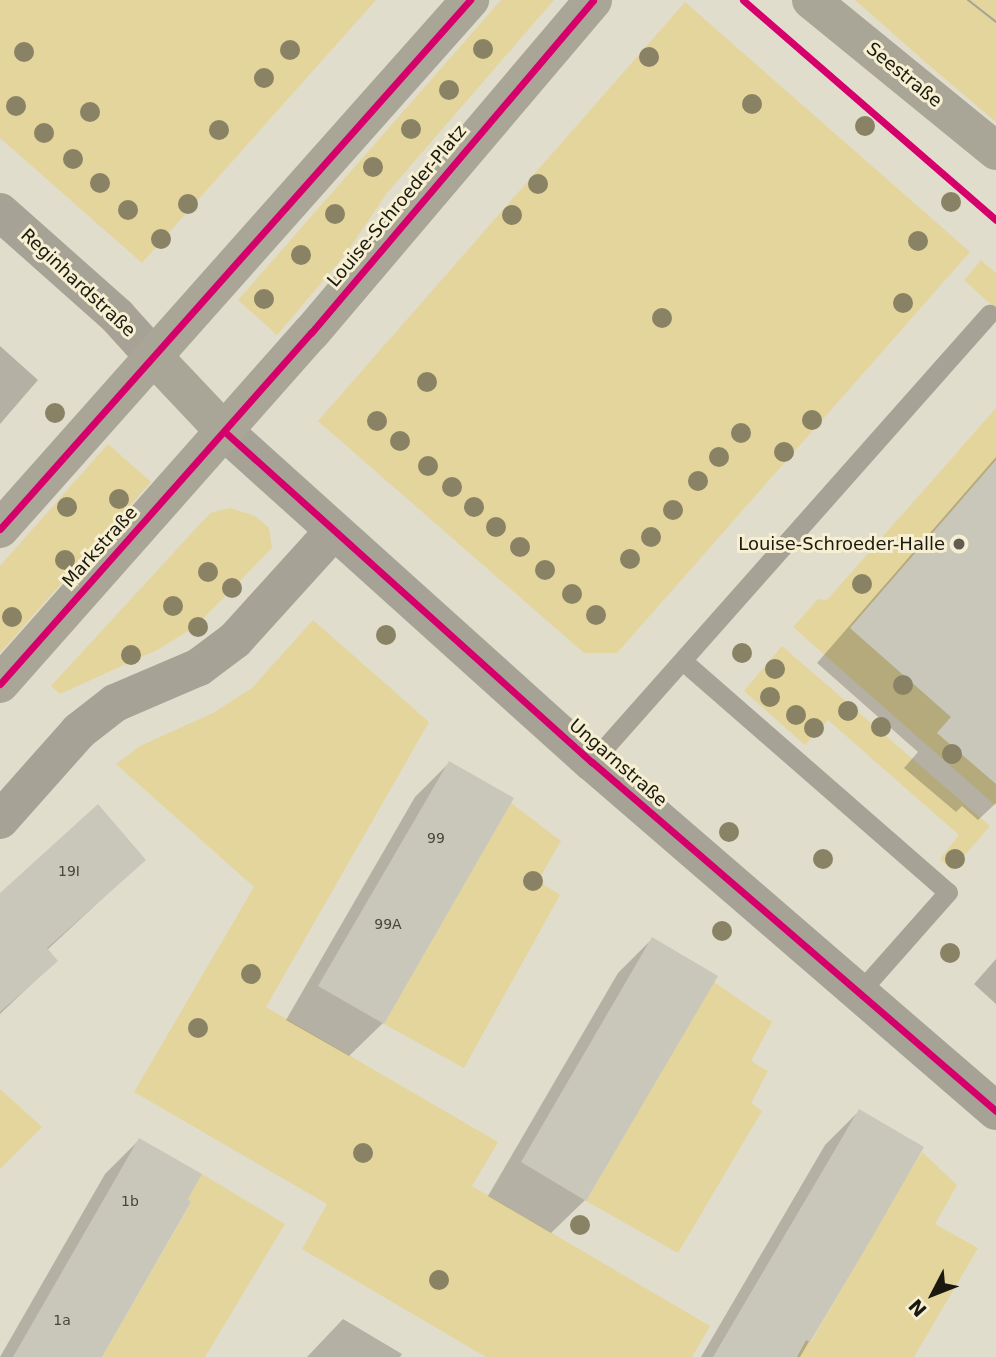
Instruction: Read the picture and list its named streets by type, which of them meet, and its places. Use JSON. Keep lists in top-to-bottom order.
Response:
{
  "streets": {
    "main road": ["Seestraße", "Louise-Schroeder-Platz", "Markstraße"],
    "street": ["Reginhardstraße", "Ungarnstraße"]
  },
  "crossings": [
    ["Louise-Schroeder-Platz", "Markstraße"],
    ["Louise-Schroeder-Platz", "Ungarnstraße"],
    ["Markstraße", "Ungarnstraße"]
  ],
  "places": ["Louise-Schroeder-Halle"],
  "house_numbers": [
    "99",
    "19I",
    "99A",
    "1b",
    "1a"
  ],
  "north": "bottom left"
}
